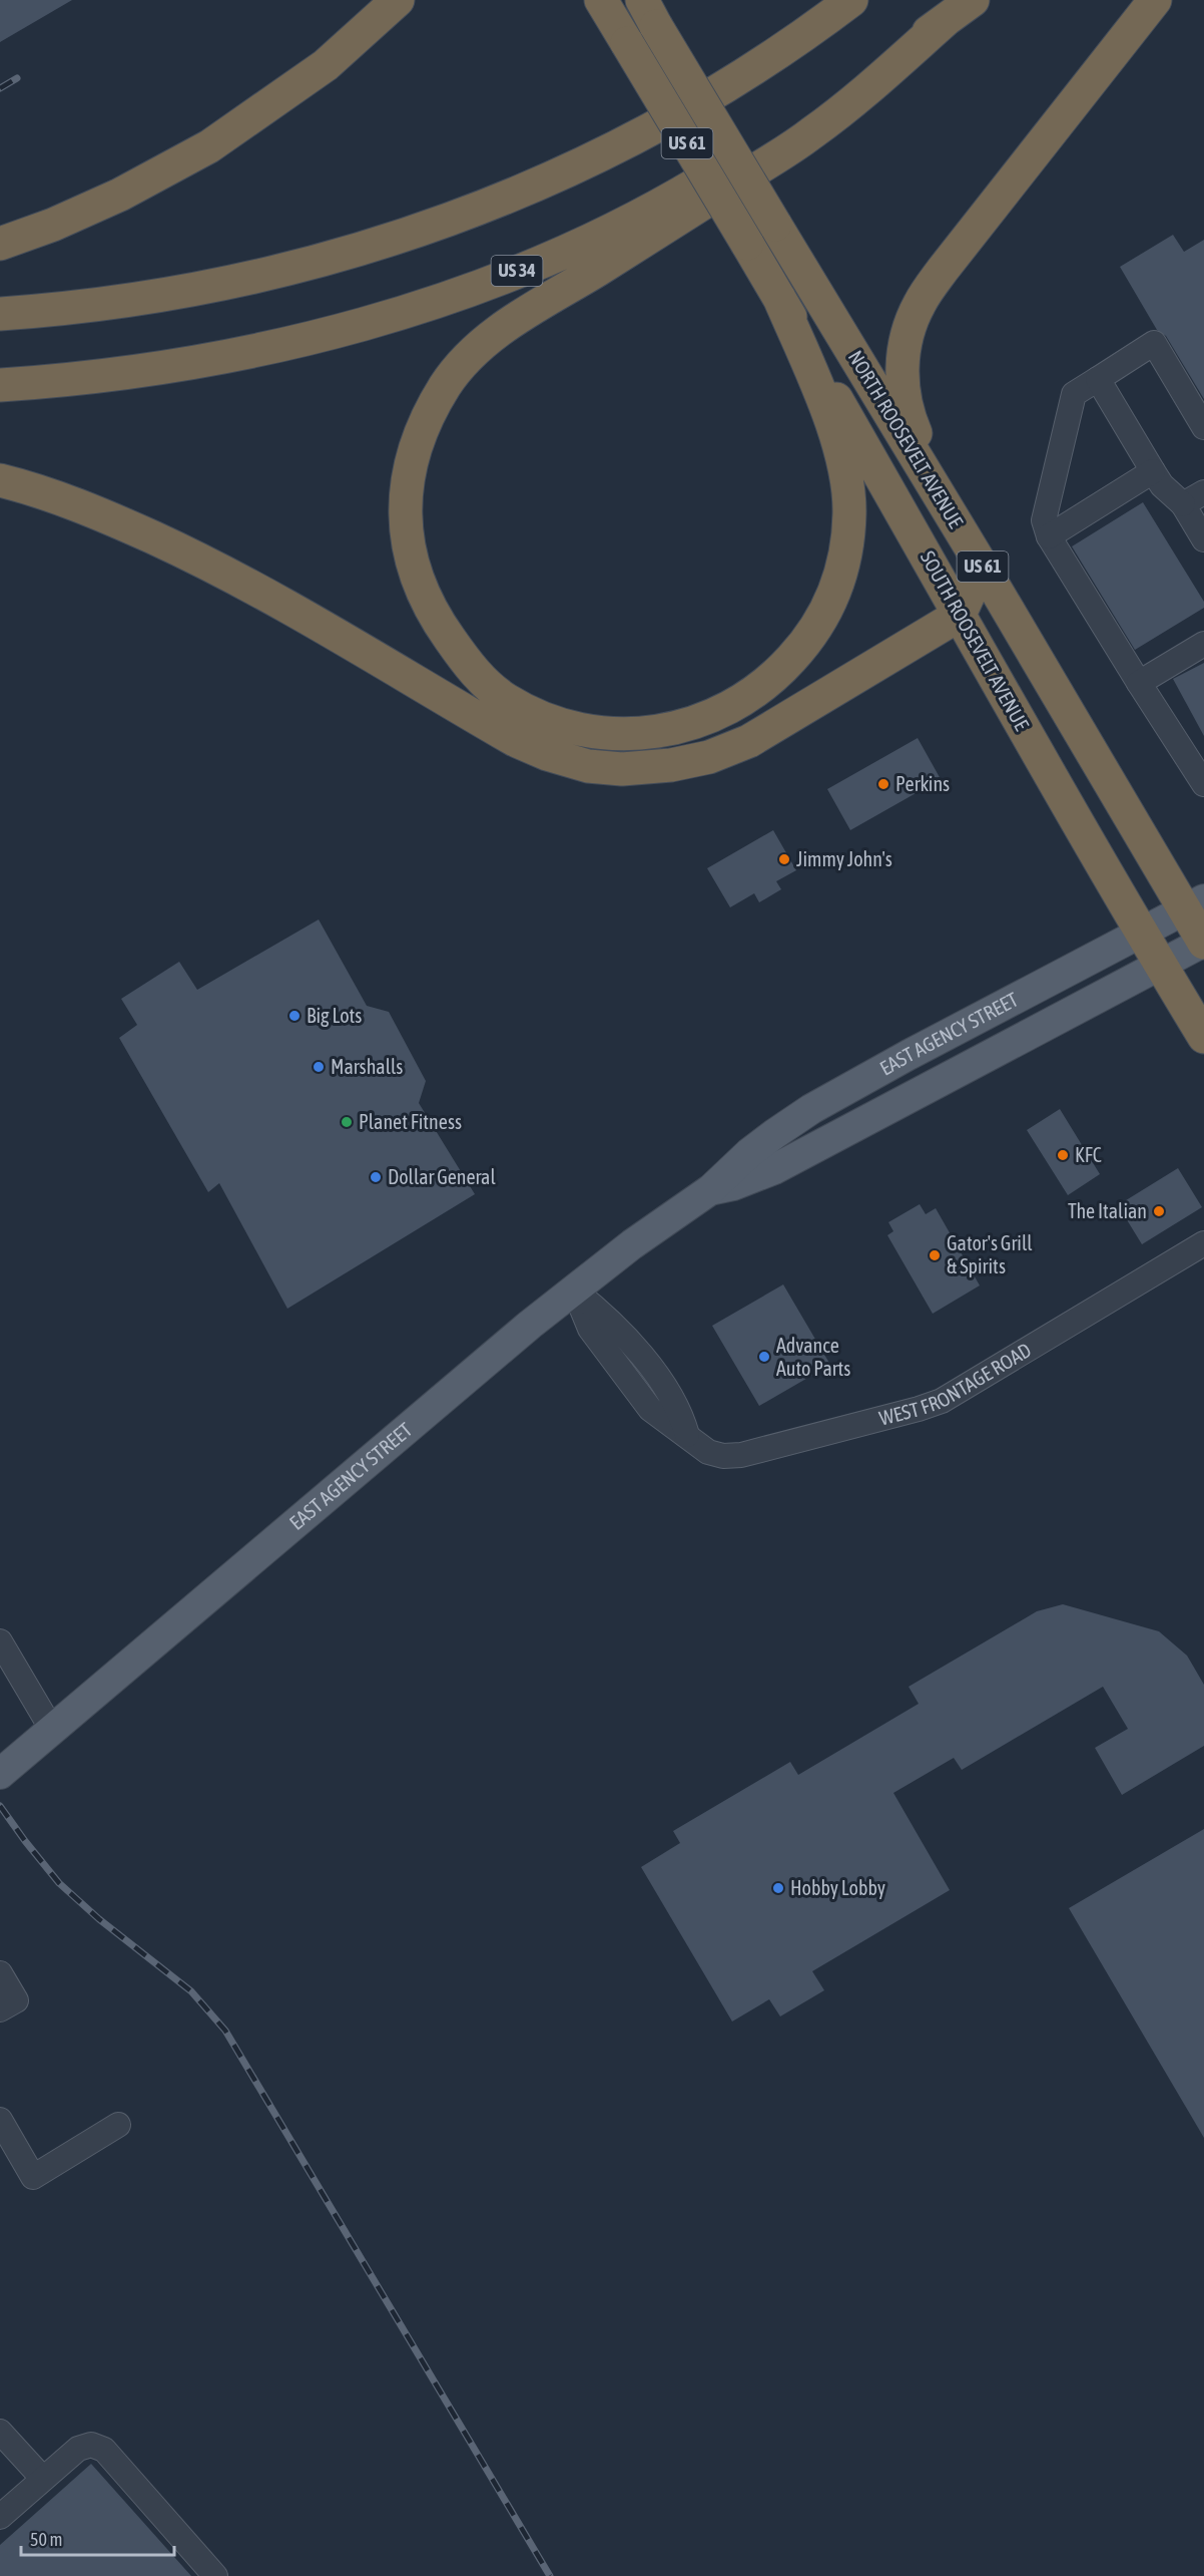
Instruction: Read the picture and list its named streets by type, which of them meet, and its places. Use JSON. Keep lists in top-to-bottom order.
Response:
{
  "streets": {
    "highway": [
      "US 61",
      "US 34",
      "NORTH ROOSEVELT AVENUE",
      "SOUTH ROOSEVELT AVENUE"
    ],
    "main road": ["EAST AGENCY STREET"],
    "street": ["WEST FRONTAGE ROAD"]
  },
  "crossings": [
    ["NORTH ROOSEVELT AVENUE", "EAST AGENCY STREET"],
    ["SOUTH ROOSEVELT AVENUE", "EAST AGENCY STREET"],
    ["EAST AGENCY STREET", "WEST FRONTAGE ROAD"]
  ],
  "places": [
    "Perkins",
    "Jimmy John's",
    "Big Lots",
    "Marshalls",
    "Planet Fitness",
    "KFC",
    "Dollar General",
    "The Italian",
    "Gator's Grill & Spirits",
    "Advance Auto Parts",
    "Hobby Lobby"
  ],
  "scale_bar": "50 m"
}
